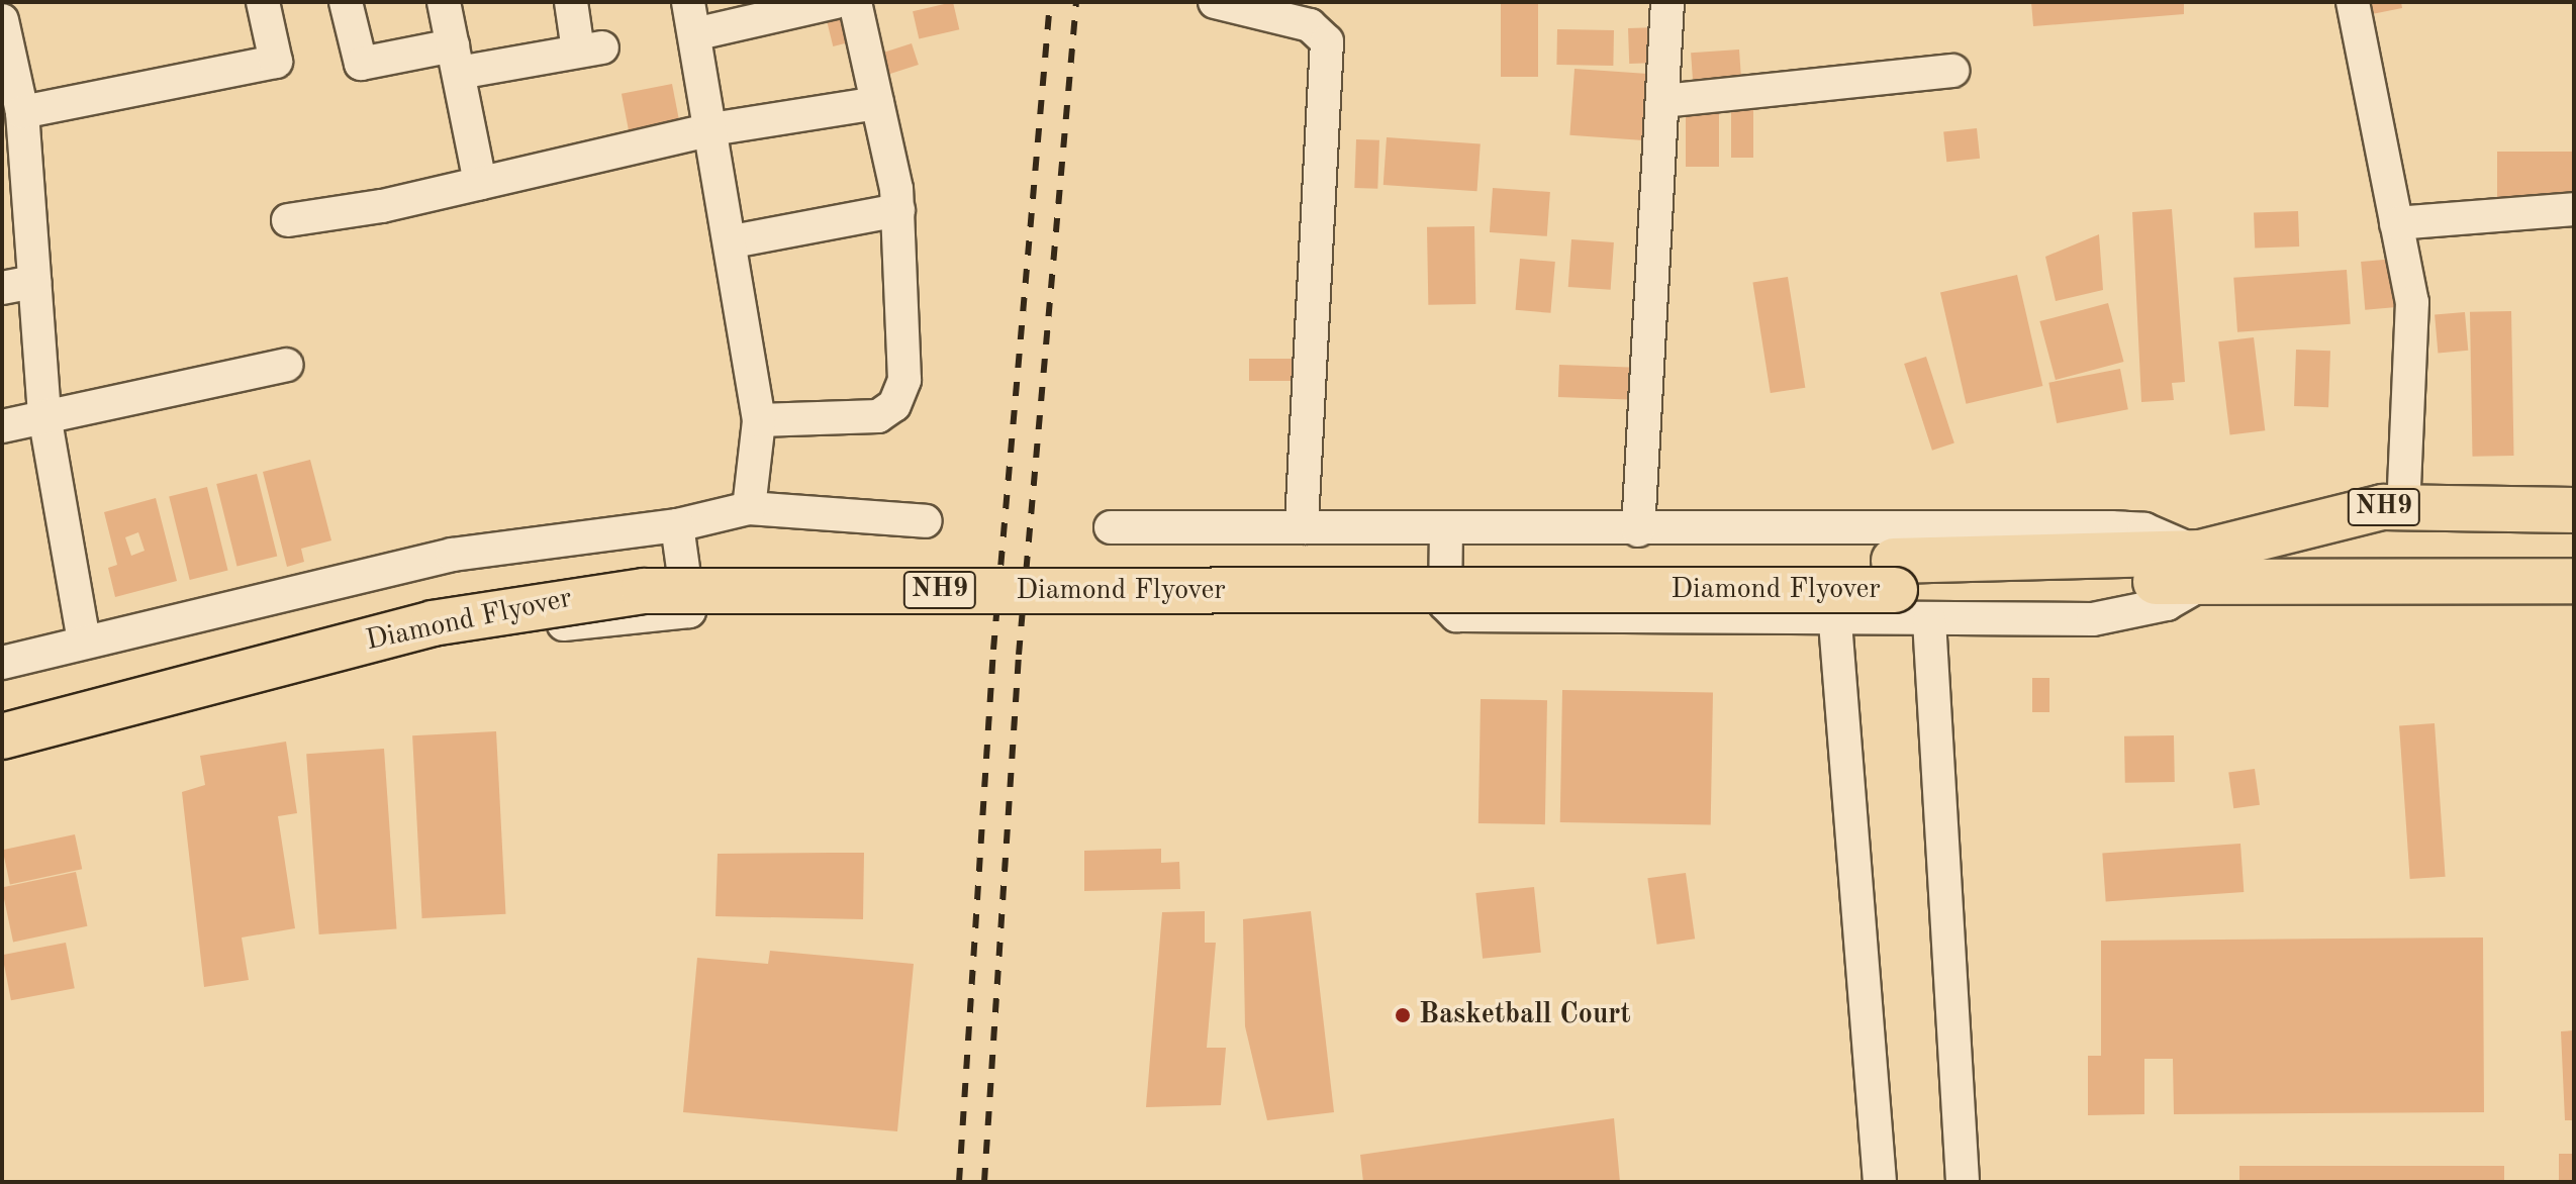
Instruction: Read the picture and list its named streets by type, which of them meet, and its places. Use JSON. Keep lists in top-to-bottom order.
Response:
{
  "streets": {
    "highway": ["NH9", "Diamond Flyover"]
  },
  "crossings": [
    ["NH9", "Diamond Flyover"]
  ],
  "places": ["Basketball Court"]
}
